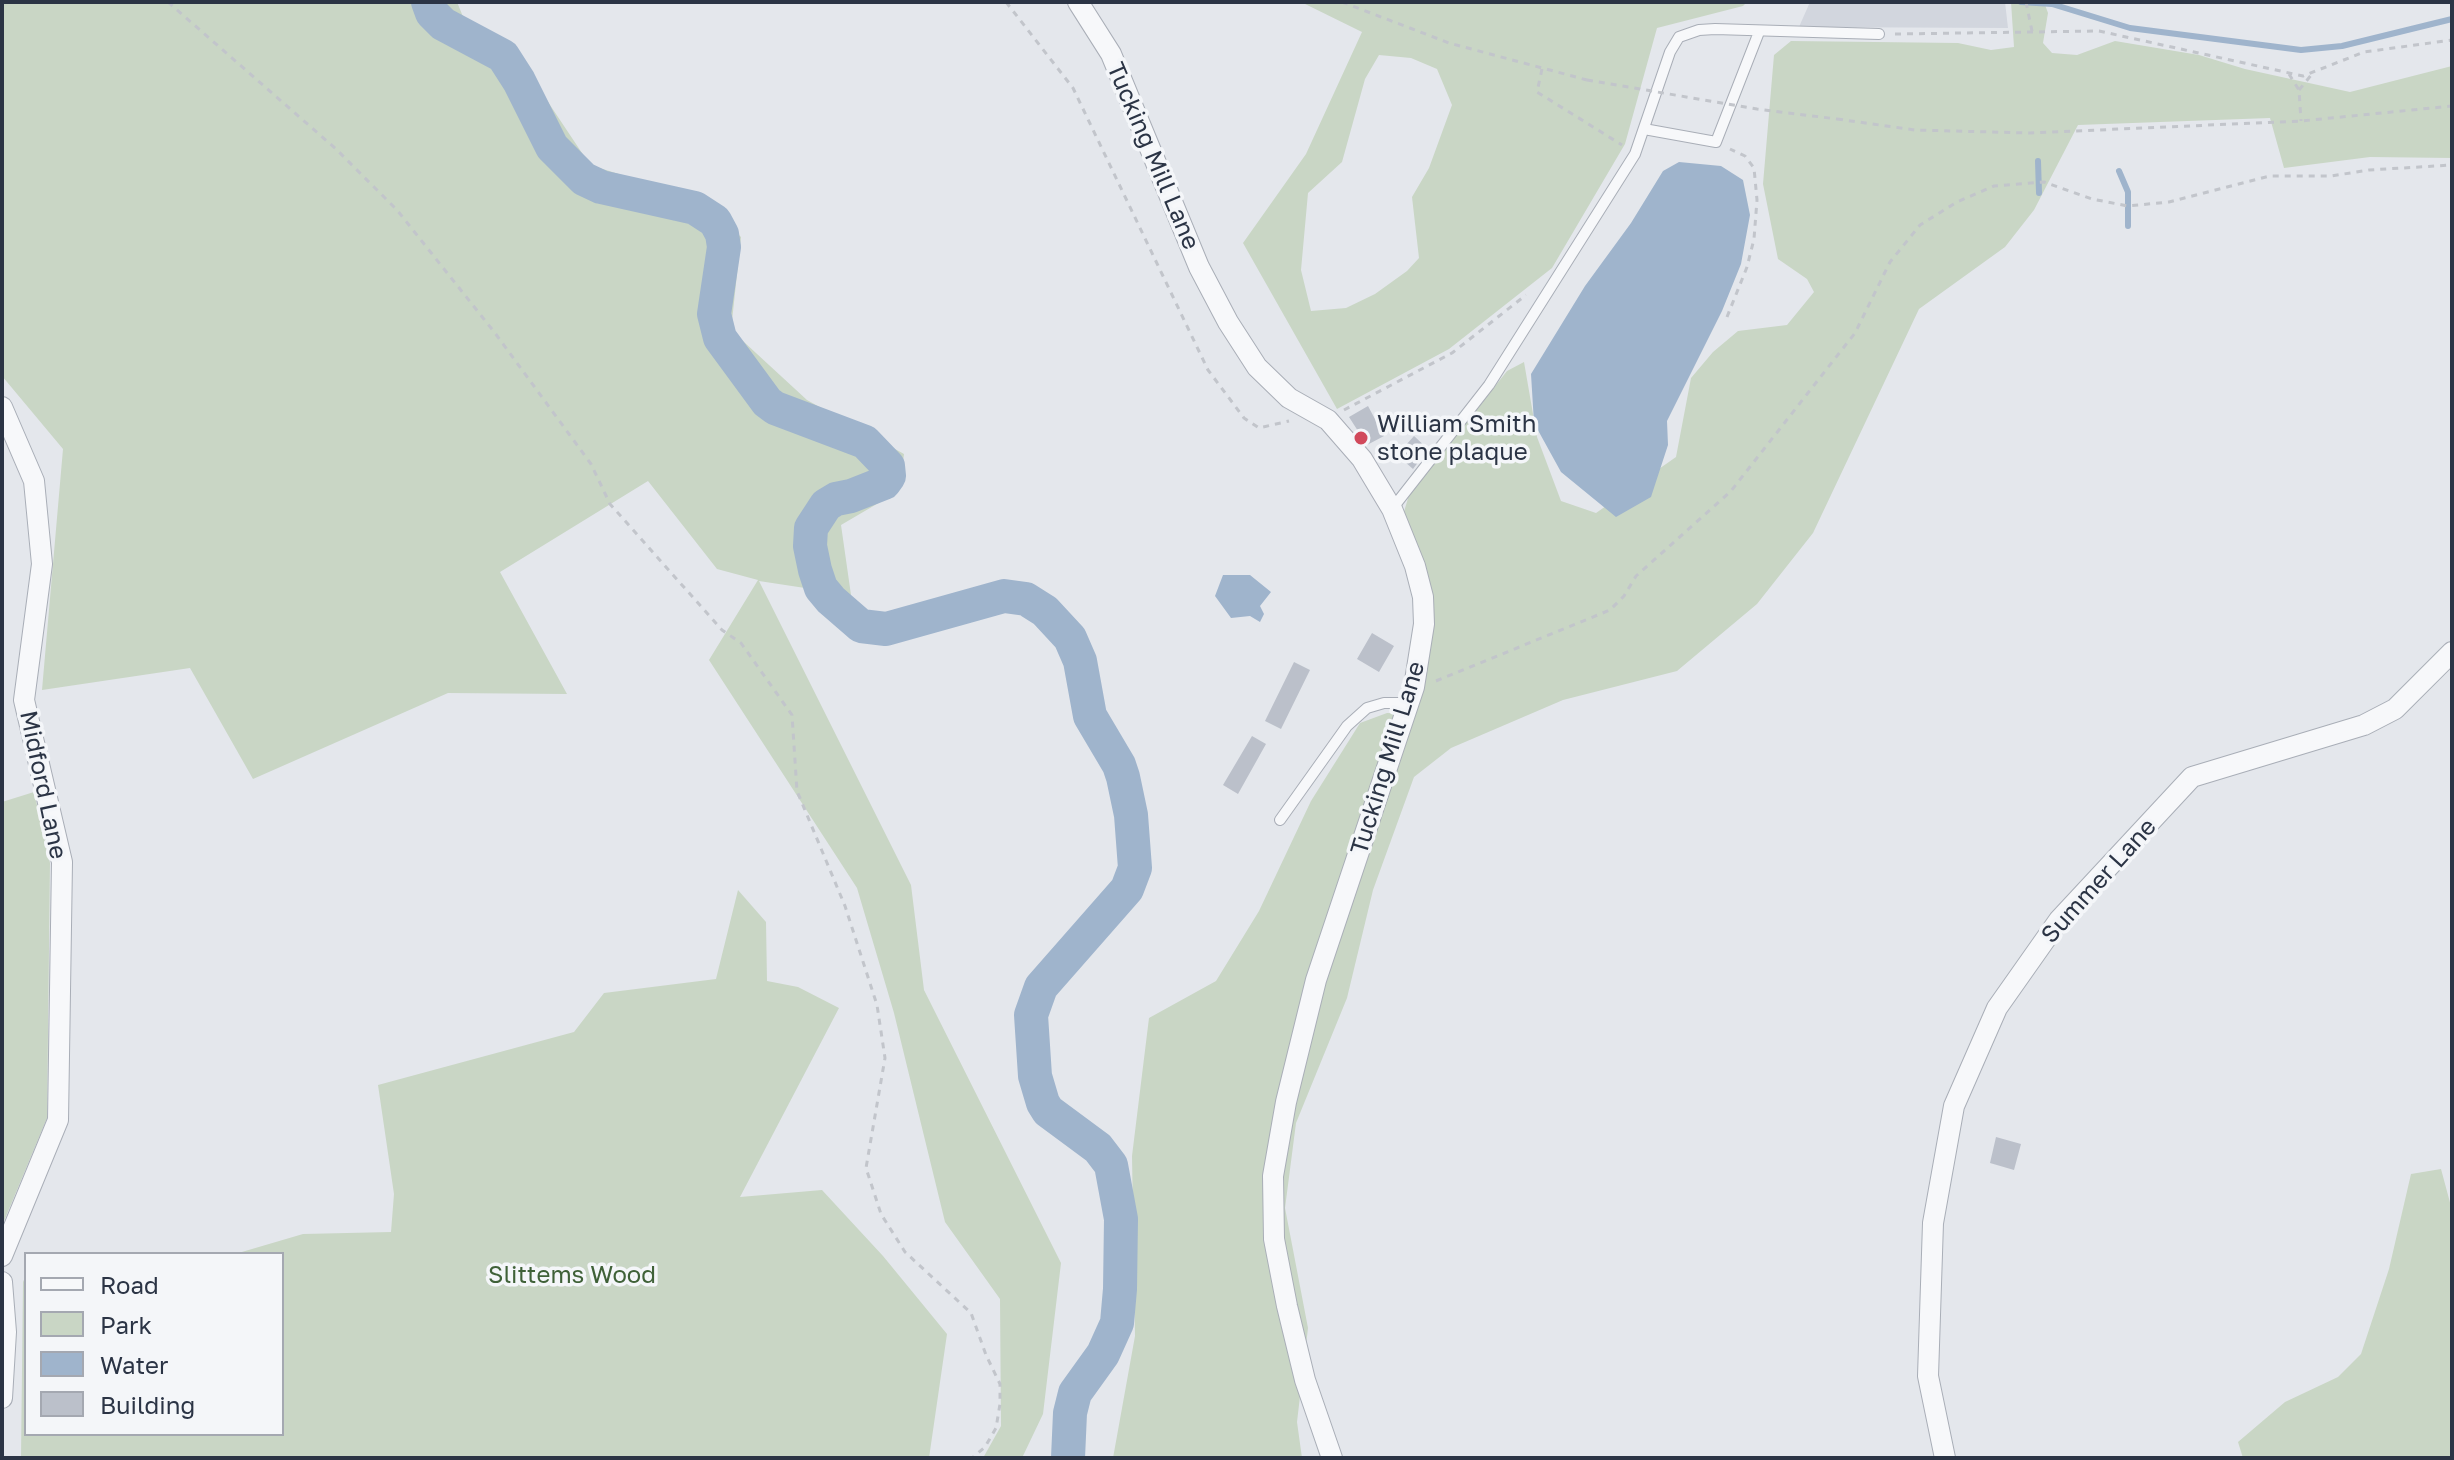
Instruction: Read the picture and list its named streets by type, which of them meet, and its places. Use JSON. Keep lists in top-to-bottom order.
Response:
{
  "streets": {
    "street": ["Tucking Mill Lane", "Midford Lane", "Summer Lane"]
  },
  "parks": ["Slittems Wood"],
  "places": ["William Smith stone plaque"],
  "legend": [
    "Road",
    "Park",
    "Water",
    "Building"
  ]
}
